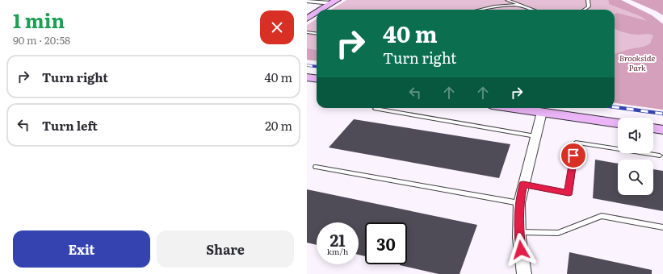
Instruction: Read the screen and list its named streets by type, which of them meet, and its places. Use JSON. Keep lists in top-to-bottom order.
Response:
{
  "parks": ["Brookside Park"],
  "page": {
    "heading": ["1 min", "90 m · 20:58"],
    "turn": ["40 m", "Turn right"],
    "list": [
      {
        "name": "Turn right",
        "value": "40 m"
      },
      {
        "name": "Turn left",
        "value": "20 m"
      }
    ],
    "speed": "21 km/h",
    "limit": "30",
    "buttons": ["Exit", "Share"]
  }
}
